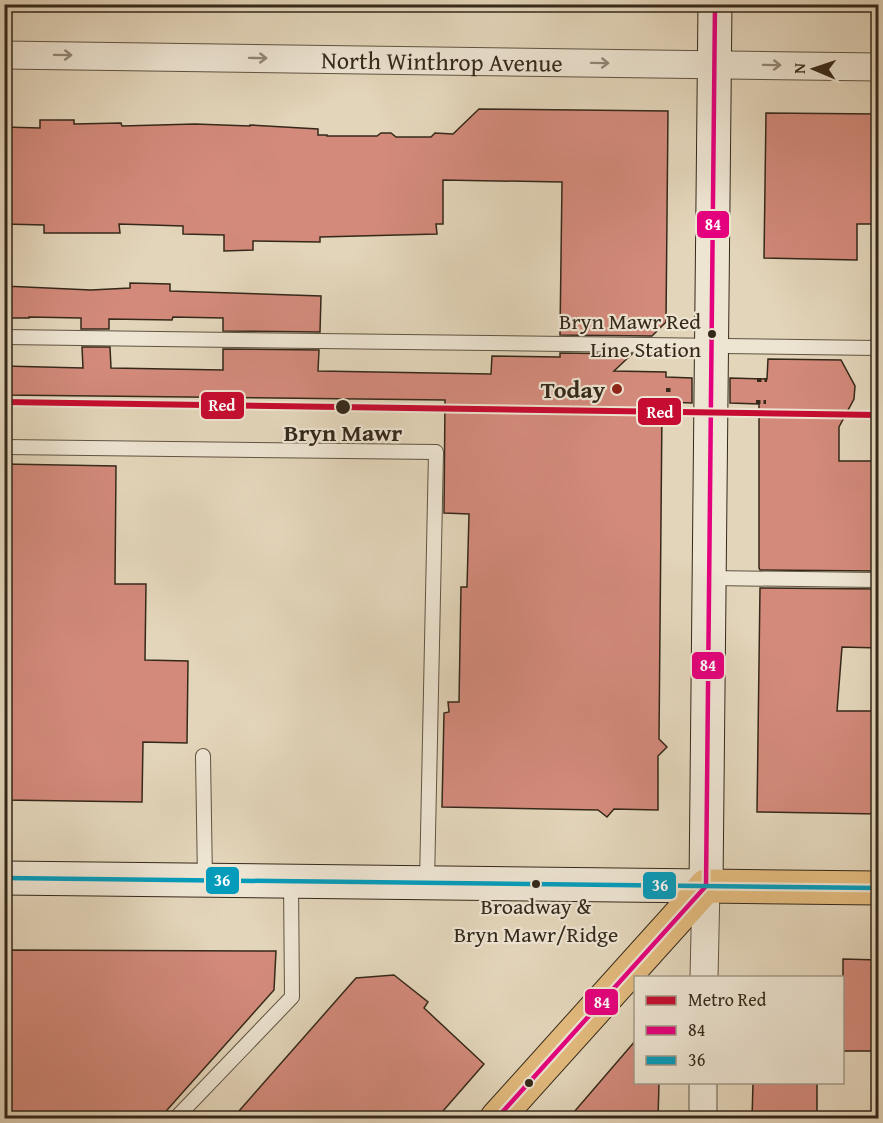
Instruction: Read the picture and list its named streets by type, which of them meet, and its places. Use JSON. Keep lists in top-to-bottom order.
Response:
{
  "streets": {
    "street": ["North Winthrop Avenue"]
  },
  "one_way": ["North Winthrop Avenue"],
  "places": [
    "Bryn Mawr Red Line Station",
    "Today",
    "Bryn Mawr",
    "Broadway & Bryn Mawr/Ridge"
  ],
  "lines": ["transit line 84", "metro line Red", "transit line 36"],
  "legend": ["Metro Red", "84", "36"],
  "north": "left"
}
